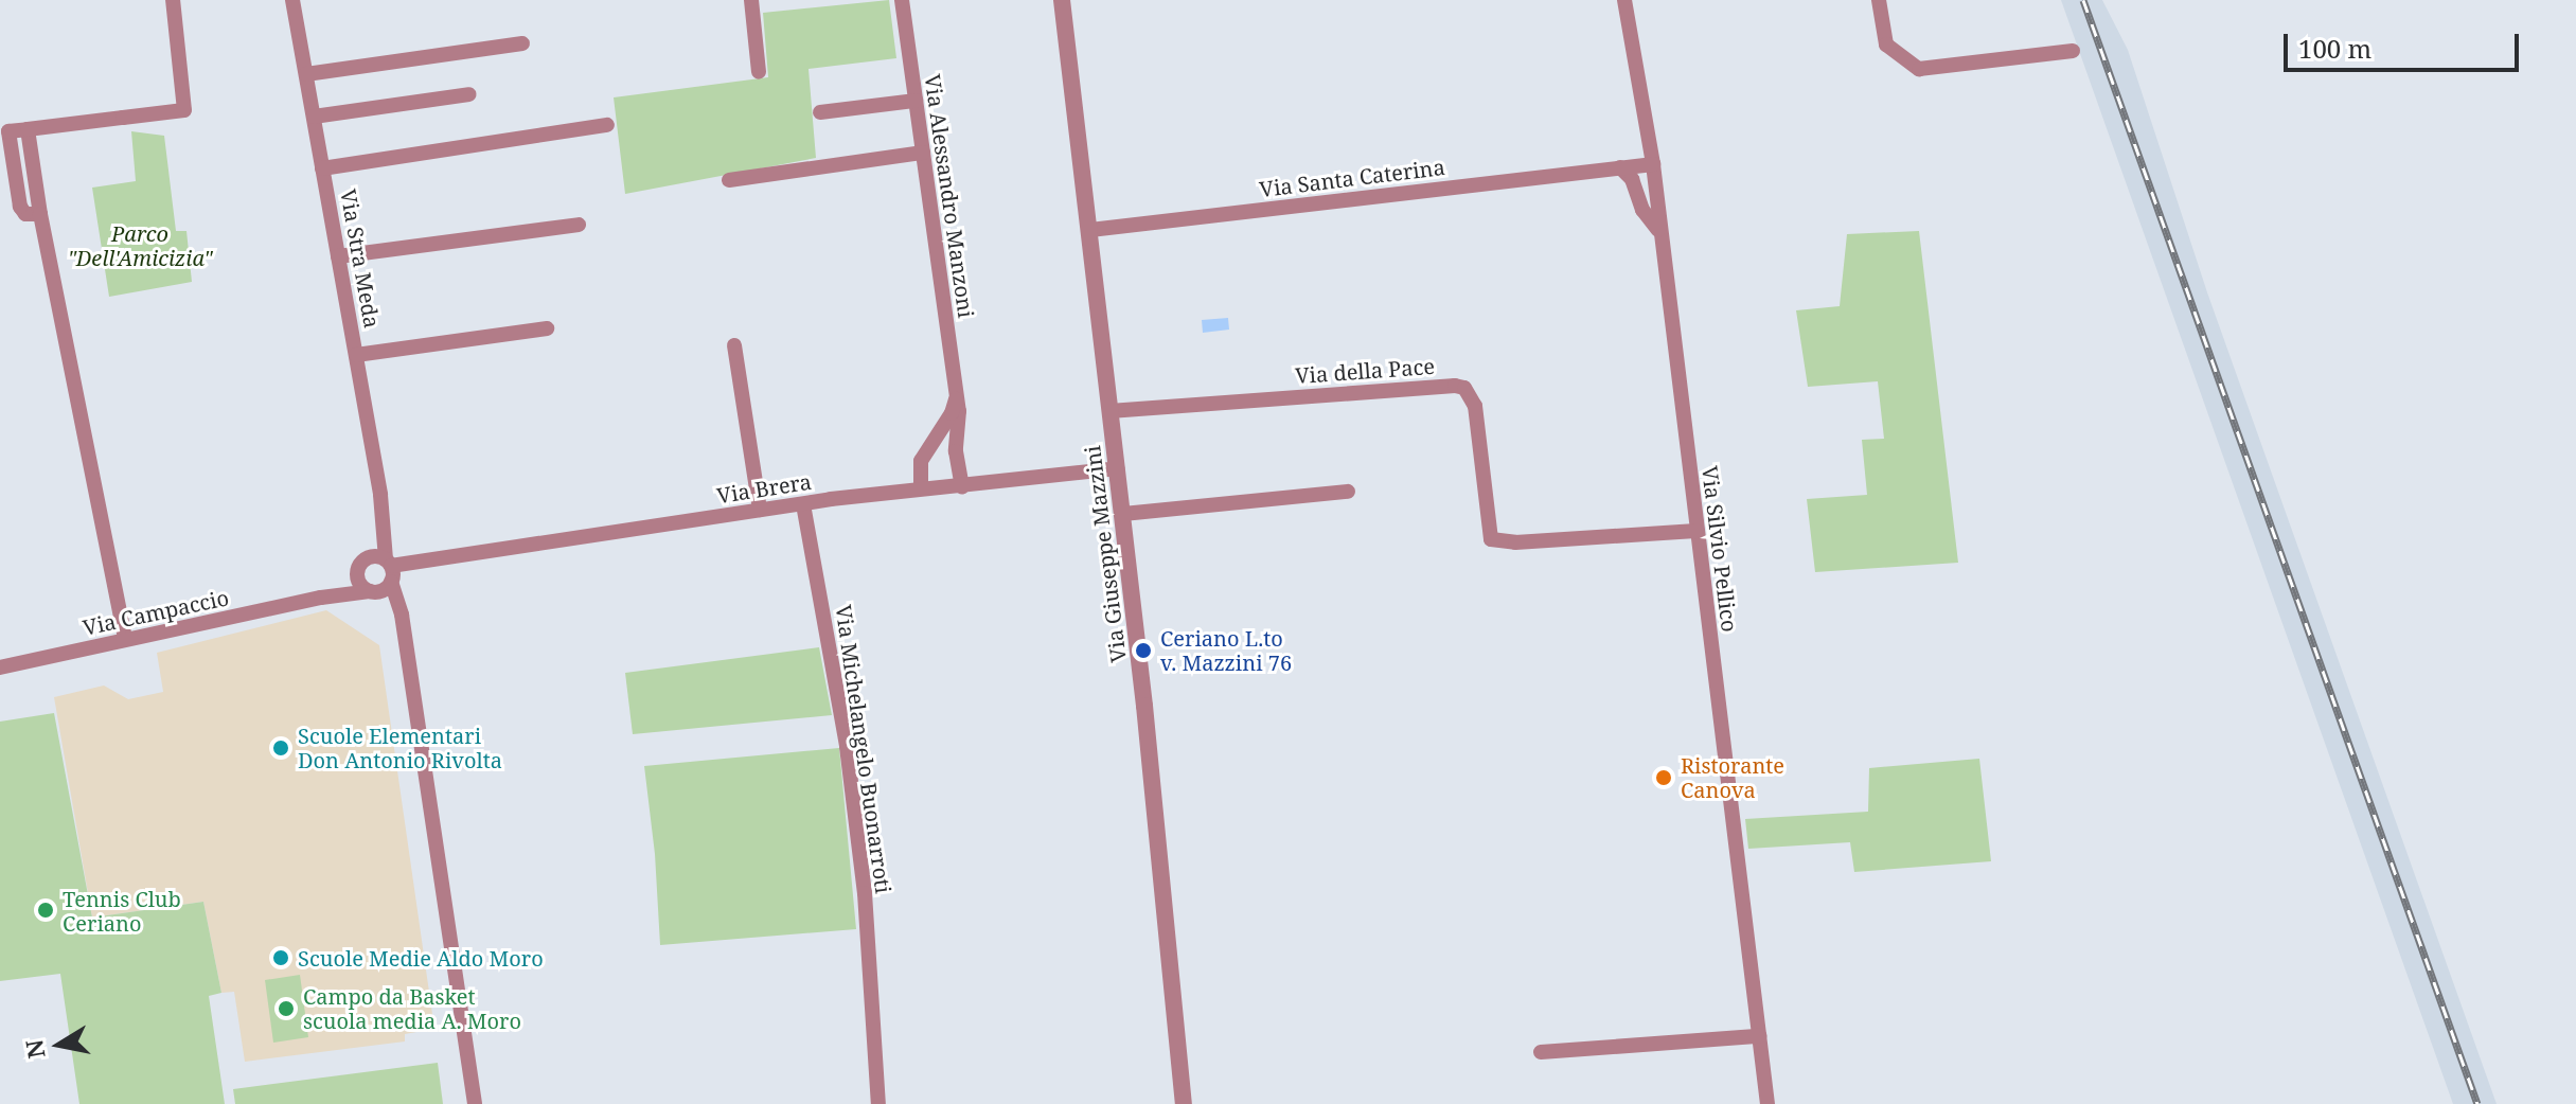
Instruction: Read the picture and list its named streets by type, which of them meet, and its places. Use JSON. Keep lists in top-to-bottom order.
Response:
{
  "streets": {
    "street": [
      "Via Santa Caterina",
      "Via Alessandro Manzoni",
      "Via Stra Meda",
      "Via della Pace",
      "Via Brera",
      "Via Silvio Pellico",
      "Via Giuseppe Mazzini",
      "Via Campaccio",
      "Via Michelangelo Buonarroti"
    ]
  },
  "crossings": [
    ["Via Santa Caterina", "Via Silvio Pellico"],
    ["Via Santa Caterina", "Via Giuseppe Mazzini"],
    ["Via Alessandro Manzoni", "Via Brera"],
    ["Via Stra Meda", "Via Brera"],
    ["Via Stra Meda", "Via Campaccio"],
    ["Via della Pace", "Via Silvio Pellico"],
    ["Via della Pace", "Via Giuseppe Mazzini"],
    ["Via Brera", "Via Giuseppe Mazzini"],
    ["Via Brera", "Via Campaccio"],
    ["Via Brera", "Via Michelangelo Buonarroti"]
  ],
  "parks": ["Parco \"Dell'Amicizia\""],
  "places": [
    "Ceriano L.to v. Mazzini 76",
    "Scuole Elementari Don Antonio Rivolta",
    "Ristorante Canova",
    "Tennis Club Ceriano",
    "Scuole Medie Aldo Moro",
    "Campo da Basket scuola media A. Moro"
  ],
  "scale_bar": "100 m",
  "north": "left"
}
